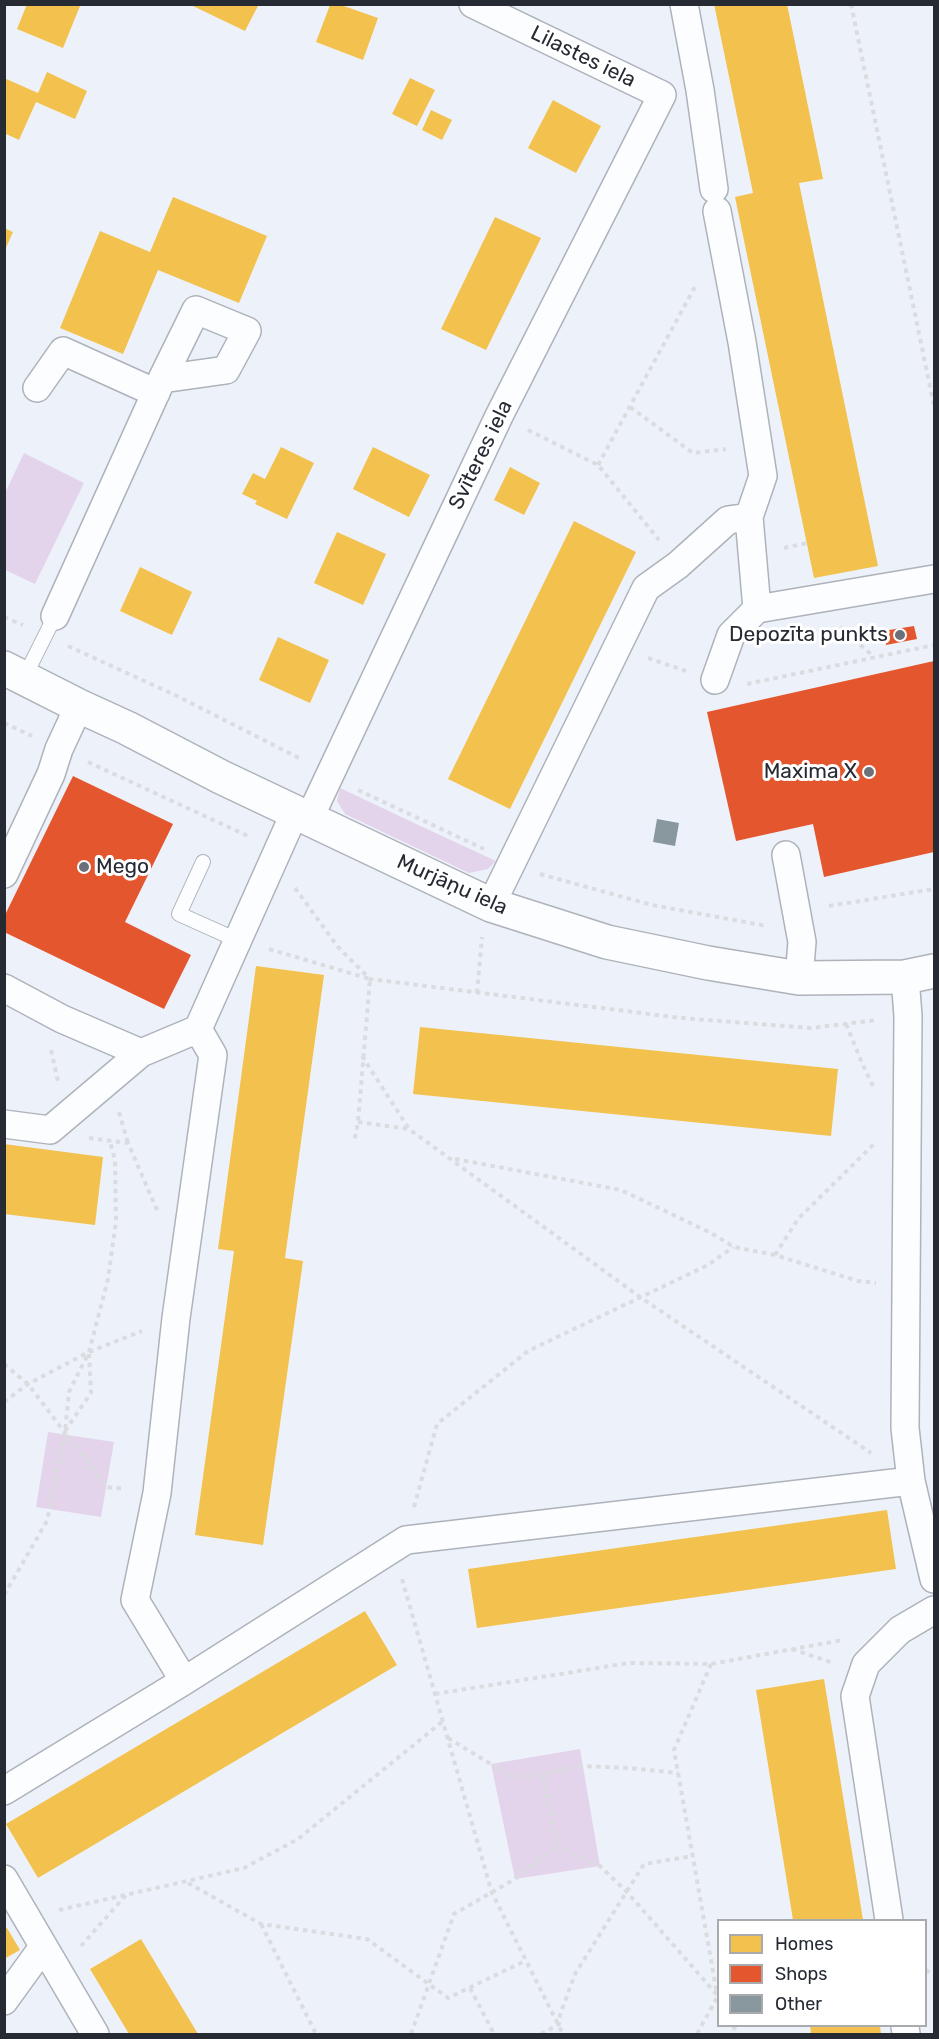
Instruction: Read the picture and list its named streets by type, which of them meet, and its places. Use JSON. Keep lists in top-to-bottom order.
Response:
{
  "streets": {
    "street": ["Lilastes iela", "Svīteres iela", "Murjāņu iela"]
  },
  "crossings": [
    ["Lilastes iela", "Svīteres iela"],
    ["Svīteres iela", "Murjāņu iela"]
  ],
  "places": ["Depozīta punkts", "Maxima X", "Mego"],
  "legend": ["Homes", "Shops", "Other"]
}
